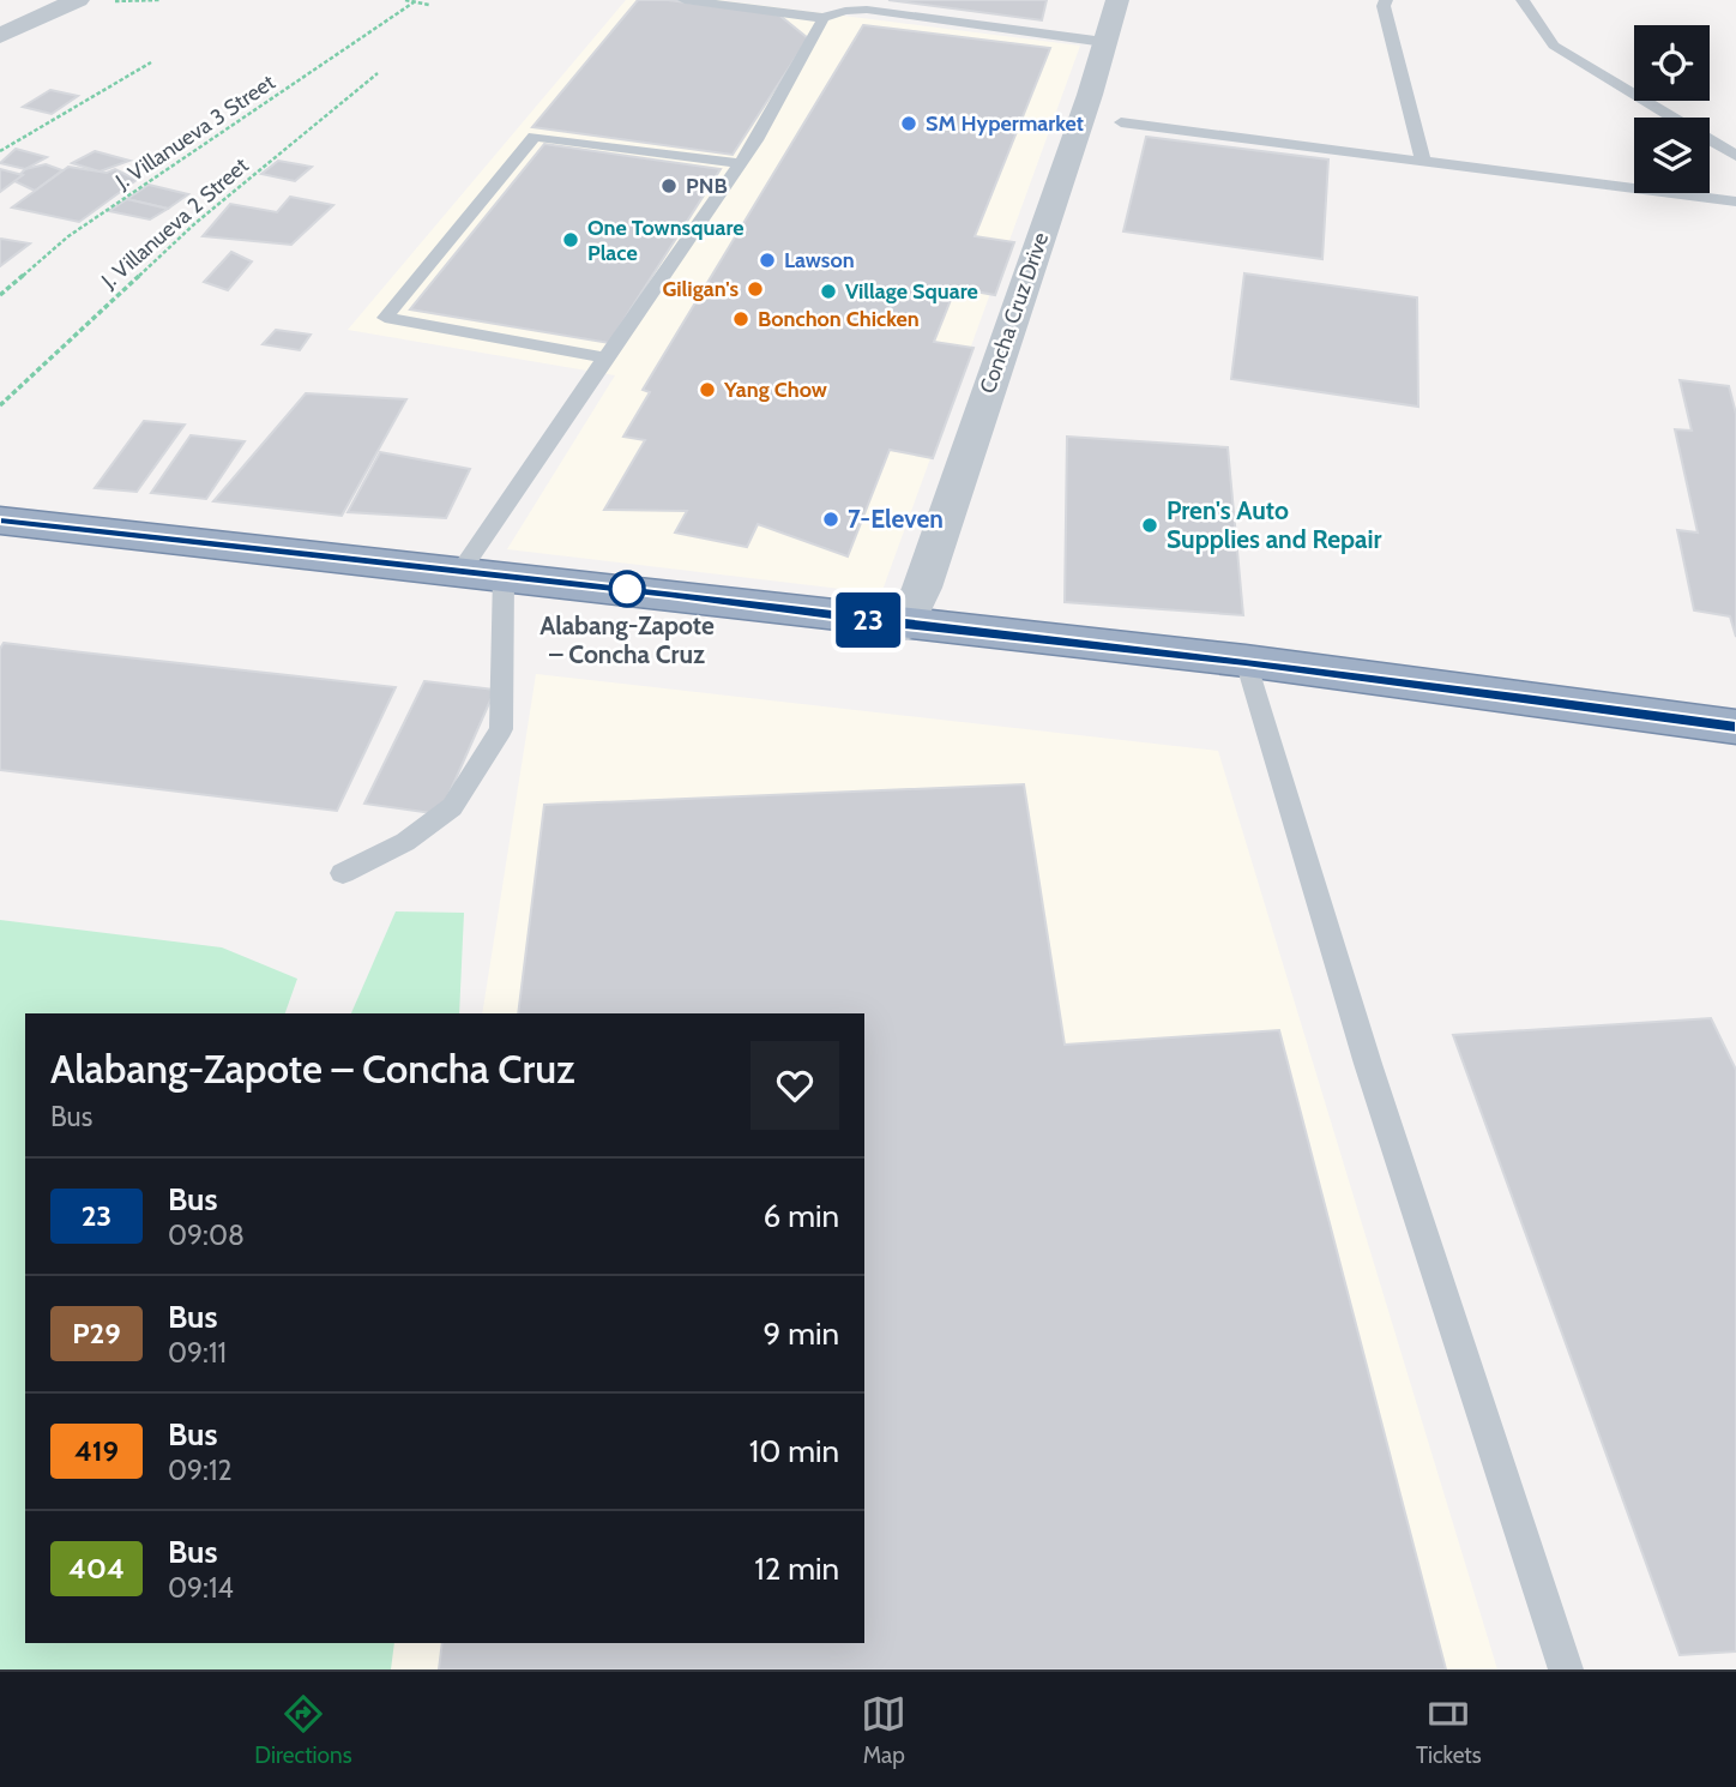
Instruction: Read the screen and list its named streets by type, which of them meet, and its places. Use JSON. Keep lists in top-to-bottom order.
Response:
{
  "streets": {
    "street": ["Concha Cruz Drive"],
    "path": ["J. Villanueva 3 Street", "J. Villanueva 2 Street"]
  },
  "places": [
    "SM Hypermarket",
    "PNB",
    "One Townsquare Place",
    "Lawson",
    "Giligan's",
    "Village Square",
    "Bonchon Chicken",
    "Yang Chow",
    "7-Eleven",
    "Pren's Auto Supplies and Repair",
    "Alabang-Zapote – Concha Cruz"
  ],
  "lines": ["bus line 23"],
  "page": {
    "on_map": "23",
    "heading": ["Alabang-Zapote – Concha Cruz", "Bus"],
    "list": [
      {
        "mark": "23",
        "name": "Bus",
        "note": "09:08",
        "value": "6 min"
      },
      {
        "mark": "P29",
        "name": "Bus",
        "note": "09:11",
        "value": "9 min"
      },
      {
        "mark": "419",
        "name": "Bus",
        "note": "09:12",
        "value": "10 min"
      },
      {
        "mark": "404",
        "name": "Bus",
        "note": "09:14",
        "value": "12 min"
      }
    ],
    "tabs": ["Directions", "Map", "Tickets"]
  }
}
